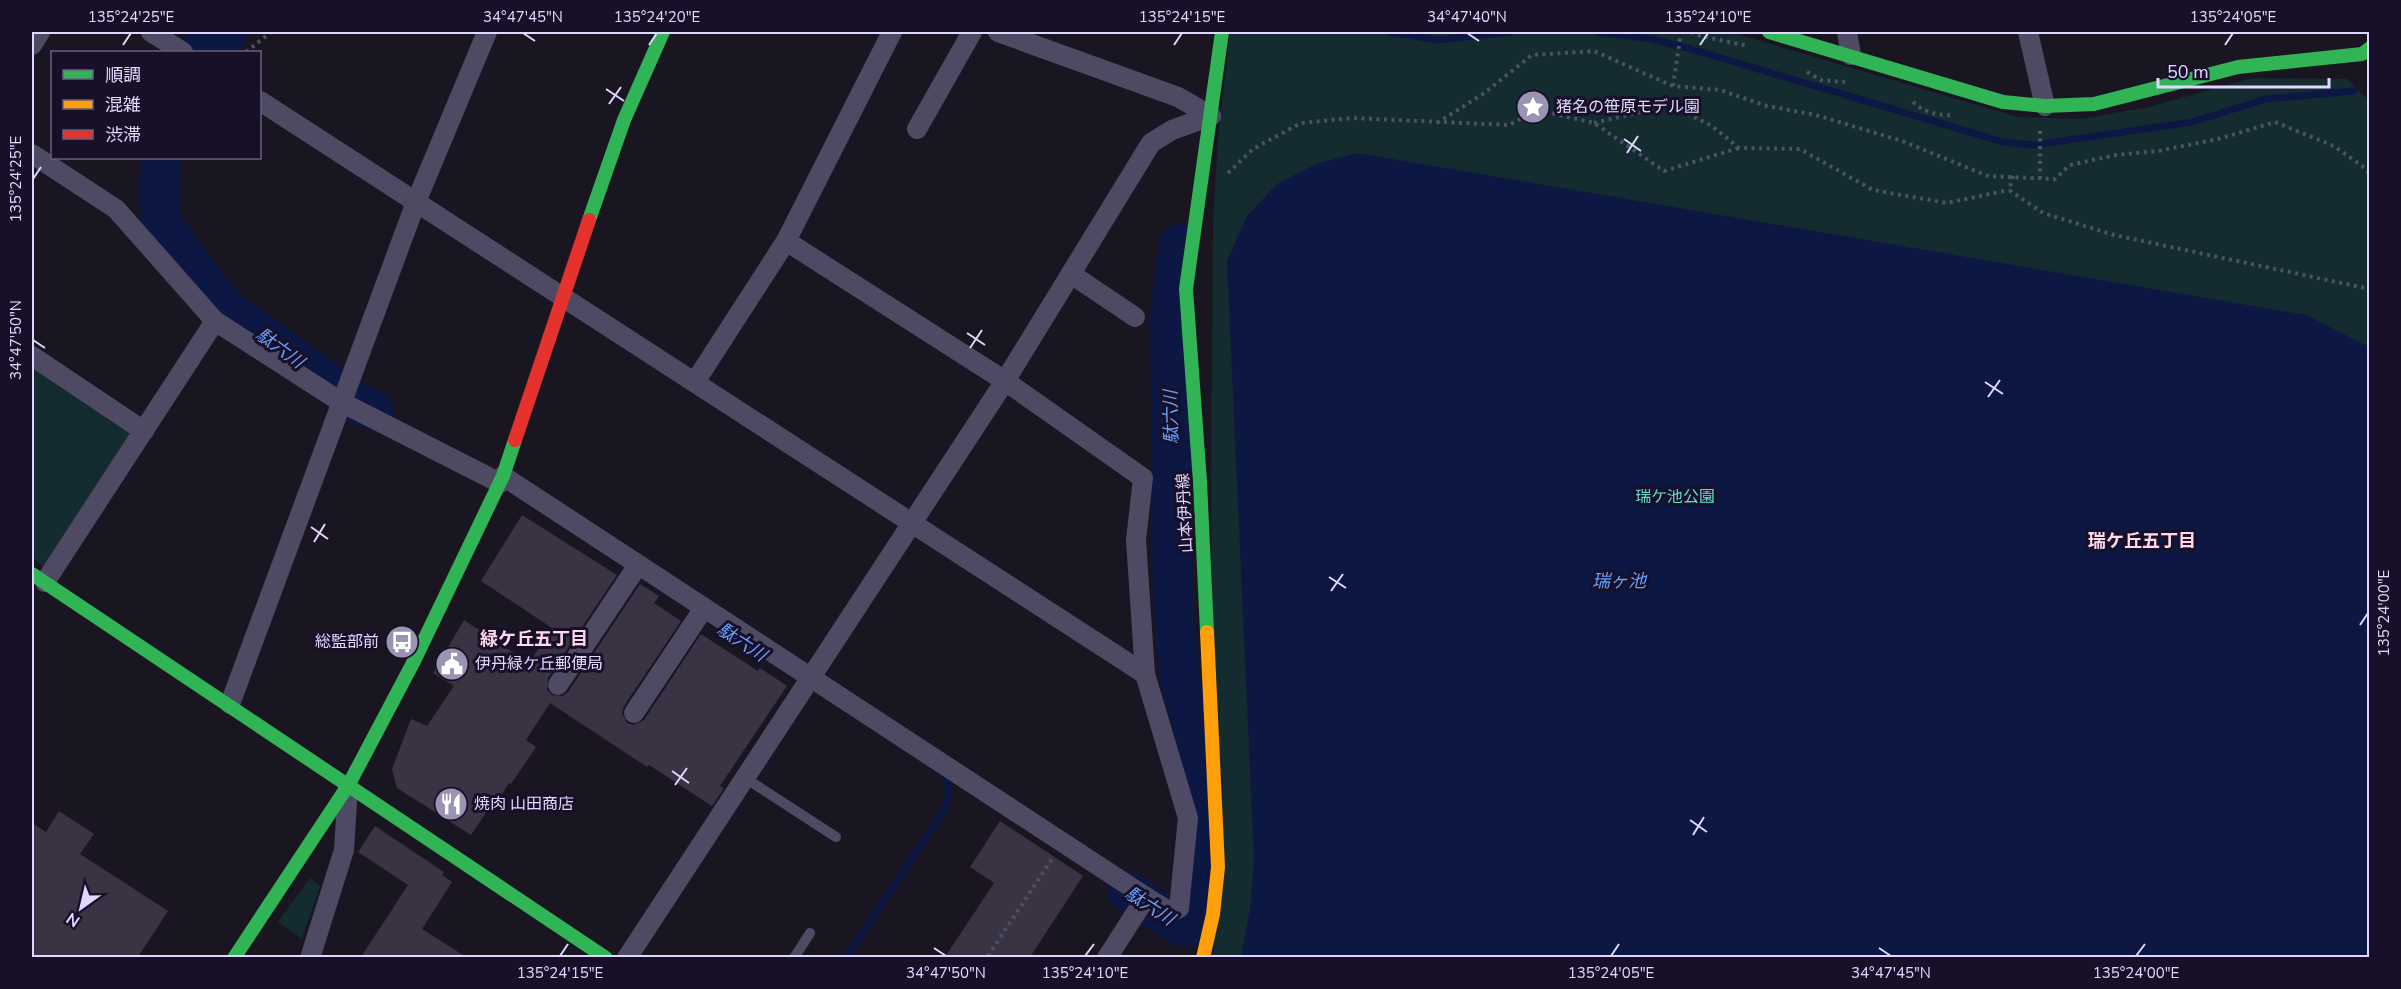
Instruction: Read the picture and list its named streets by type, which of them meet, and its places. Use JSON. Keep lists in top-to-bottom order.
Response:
{
  "streets": {
    "street": ["山本伊丹線"]
  },
  "districts": ["瑞ケ丘五丁目", "緑ケ丘五丁目"],
  "water": ["駄六川", "瑞ヶ池"],
  "parks": ["瑞ケ池公園"],
  "places": {
    "place": ["猪名の笹原モデル園"],
    "bus stop": ["総監部前"],
    "public building": ["伊丹緑ケ丘郵便局"],
    "restaurant": ["焼肉 山田商店"]
  },
  "legend": ["順調", "混雑", "渋滞"],
  "scale_bar": "50 m",
  "north": "bottom left",
  "coordinates": [
    "135°24'25\"E",
    "34°47'45\"N",
    "135°24'20\"E",
    "135°24'15\"E",
    "34°47'40\"N",
    "135°24'10\"E",
    "135°24'05\"E",
    "34°47'50\"N",
    "135°24'00\"E"
  ]
}
